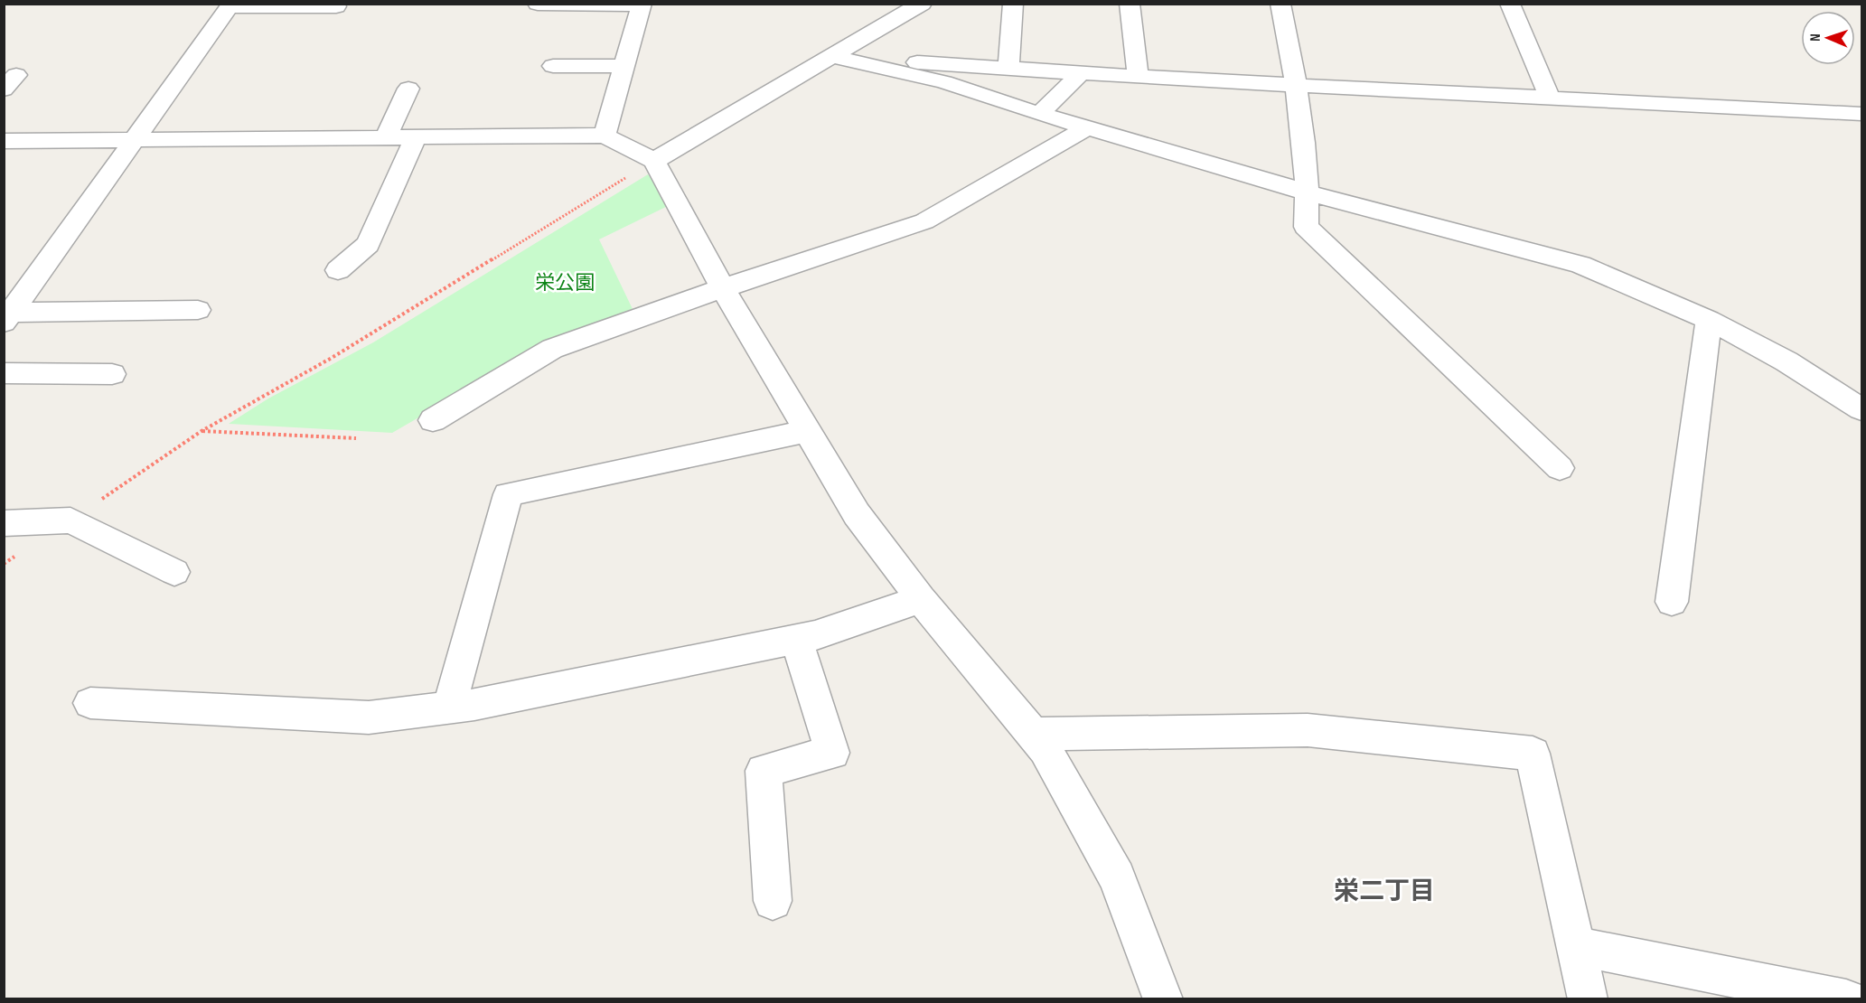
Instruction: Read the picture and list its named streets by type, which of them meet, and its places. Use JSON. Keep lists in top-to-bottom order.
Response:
{
  "districts": ["栄二丁目"],
  "parks": ["栄公園"],
  "north": "left"
}
